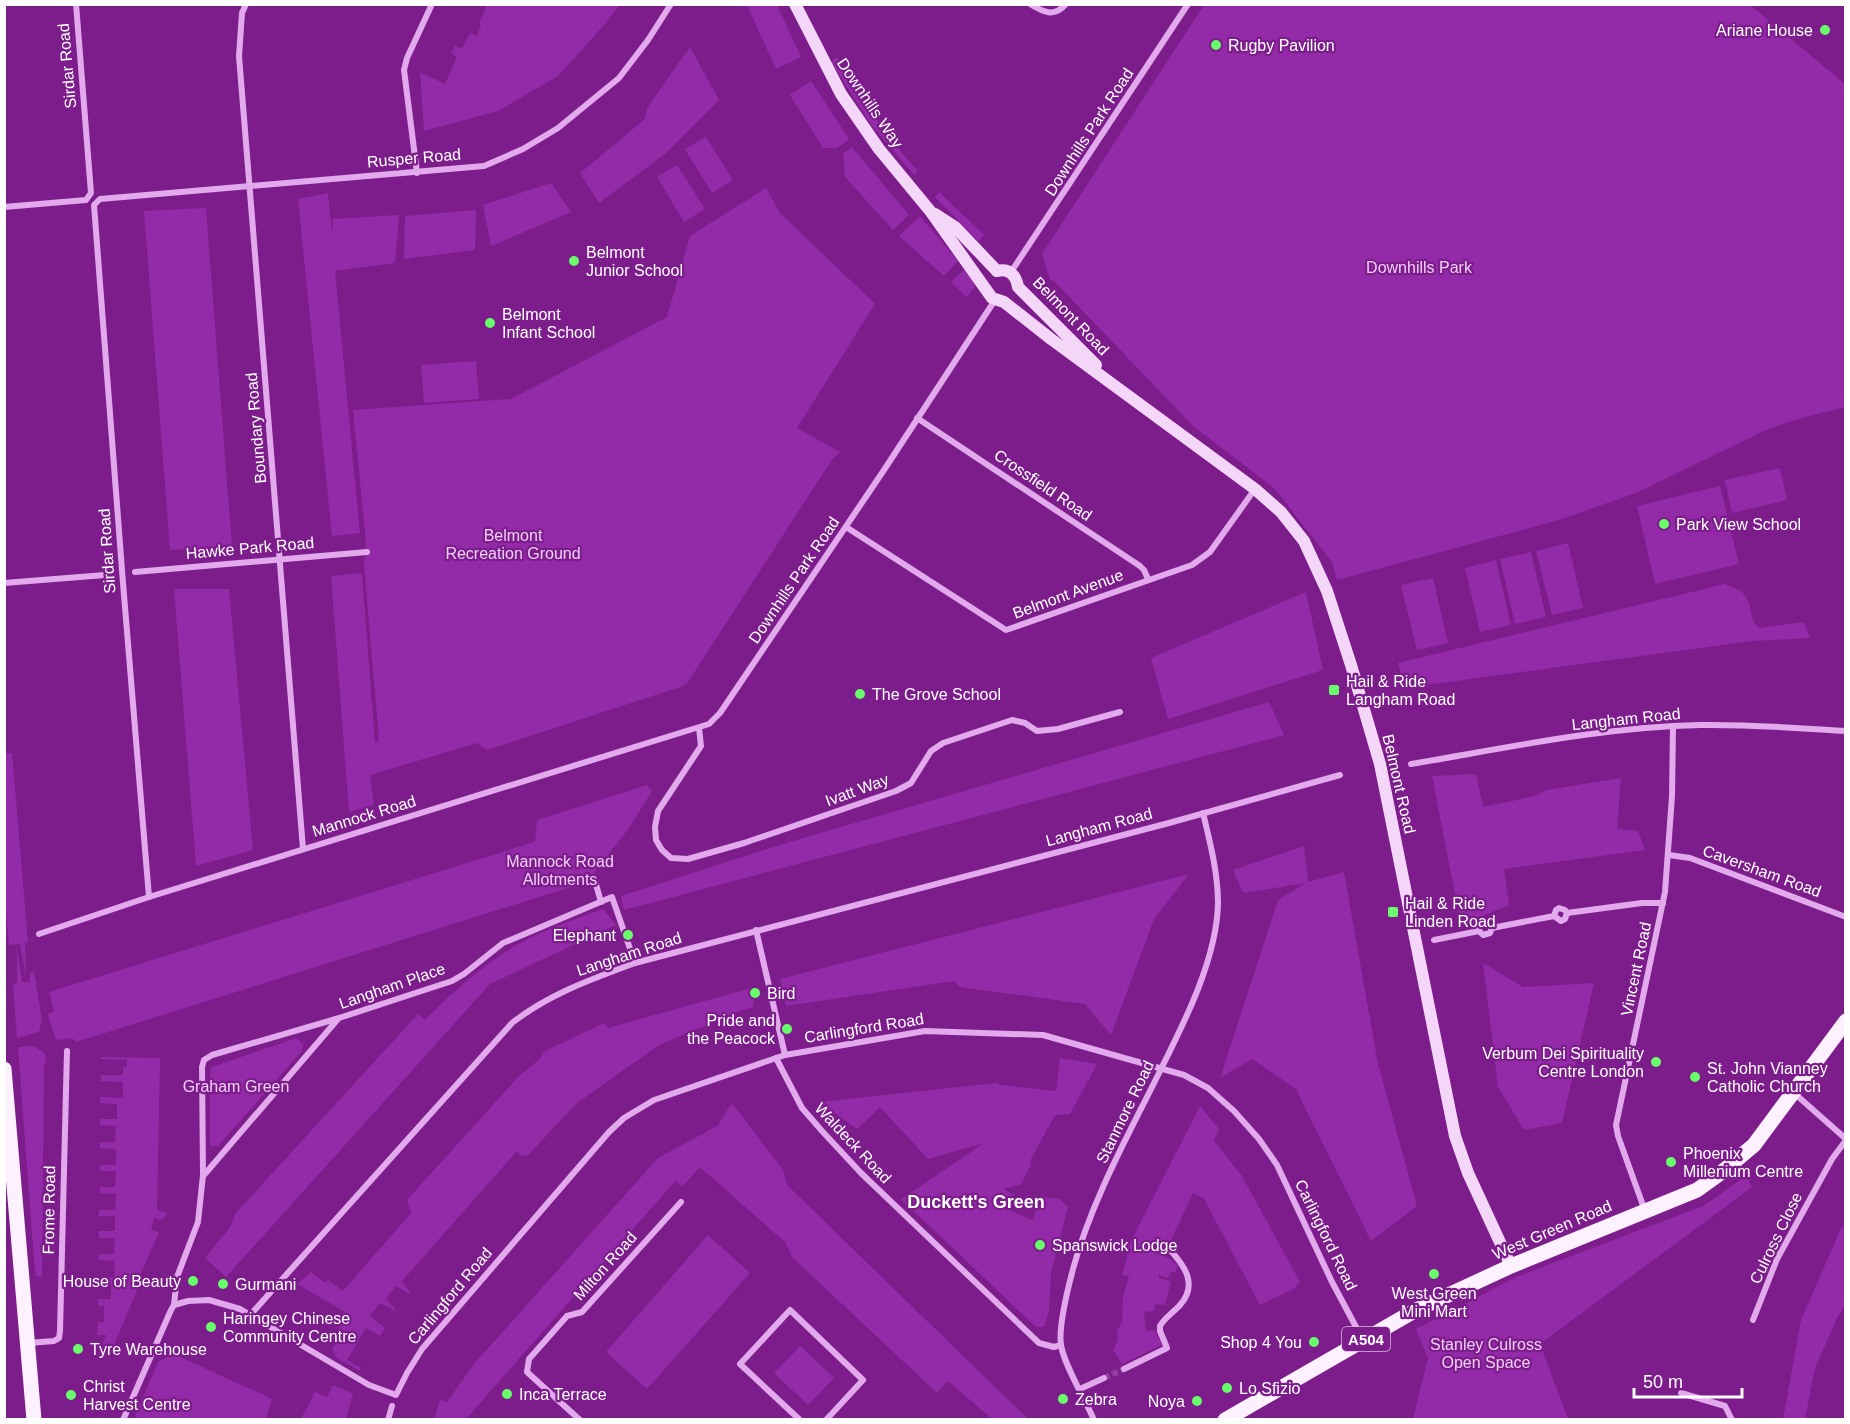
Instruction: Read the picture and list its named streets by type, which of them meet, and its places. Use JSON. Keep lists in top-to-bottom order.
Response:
{
  "streets": {
    "main road": [
      "Downhills Way",
      "Belmont Road",
      "West Green Road",
      "A504"
    ],
    "street": [
      "Sirdar Road",
      "Downhills Park Road",
      "Rusper Road",
      "Boundary Road",
      "Crossfield Road",
      "Hawke Park Road",
      "Belmont Avenue",
      "Langham Road",
      "Ivatt Way",
      "Mannock Road",
      "Caversham Road",
      "Vincent Road",
      "Langham Place",
      "Carlingford Road",
      "Stanmore Road",
      "Waldeck Road",
      "Frome Road",
      "Culross Close",
      "Milton Road"
    ]
  },
  "crossings": [
    ["Sirdar Road", "Rusper Road"],
    ["Sirdar Road", "Mannock Road"],
    ["Downhills Way", "Downhills Park Road"],
    ["Downhills Way", "Belmont Road"],
    ["Downhills Park Road", "Belmont Road"],
    ["Downhills Park Road", "Crossfield Road"],
    ["Downhills Park Road", "Belmont Avenue"],
    ["Downhills Park Road", "Ivatt Way"],
    ["Downhills Park Road", "Mannock Road"],
    ["Rusper Road", "Boundary Road"],
    ["Belmont Road", "Belmont Avenue"],
    ["Belmont Road", "West Green Road"],
    ["Boundary Road", "Hawke Park Road"],
    ["Boundary Road", "Mannock Road"],
    ["Crossfield Road", "Belmont Avenue"],
    ["Langham Road", "Vincent Road"],
    ["Langham Road", "Carlingford Road"],
    ["Langham Road", "Stanmore Road"],
    ["Ivatt Way", "Mannock Road"],
    ["Caversham Road", "Vincent Road"],
    ["Vincent Road", "West Green Road"],
    ["Carlingford Road", "Stanmore Road"],
    ["Carlingford Road", "Waldeck Road"],
    ["Carlingford Road", "West Green Road"],
    ["Stanmore Road", "Waldeck Road"]
  ],
  "districts": ["Duckett's Green"],
  "parks": [
    "Downhills Park",
    "Belmont Recreation Ground",
    "Mannock Road Allotments",
    "Graham Green",
    "Stanley Culross Open Space"
  ],
  "places": {
    "other": [
      "Ariane House",
      "Rugby Pavilion",
      "Belmont Junior School",
      "Belmont Infant School",
      "Park View School",
      "The Grove School",
      "Elephant",
      "Bird",
      "Pride and the Peacock",
      "Verbum Dei Spirituality Centre London",
      "St. John Vianney Catholic Church",
      "Phoenix Millenium Centre",
      "Spanswick Lodge",
      "West Green Mini Mart",
      "House of Beauty",
      "Gurmani",
      "Haringey Chinese Community Centre",
      "Shop 4 You",
      "Tyre Warehouse",
      "Lo Sfizio",
      "Inca Terrace",
      "Christ Harvest Centre",
      "Zebra",
      "Noya"
    ],
    "transit": ["Hail & Ride Langham Road", "Hail & Ride Linden Road"]
  },
  "scale_bar": "50 m"
}
